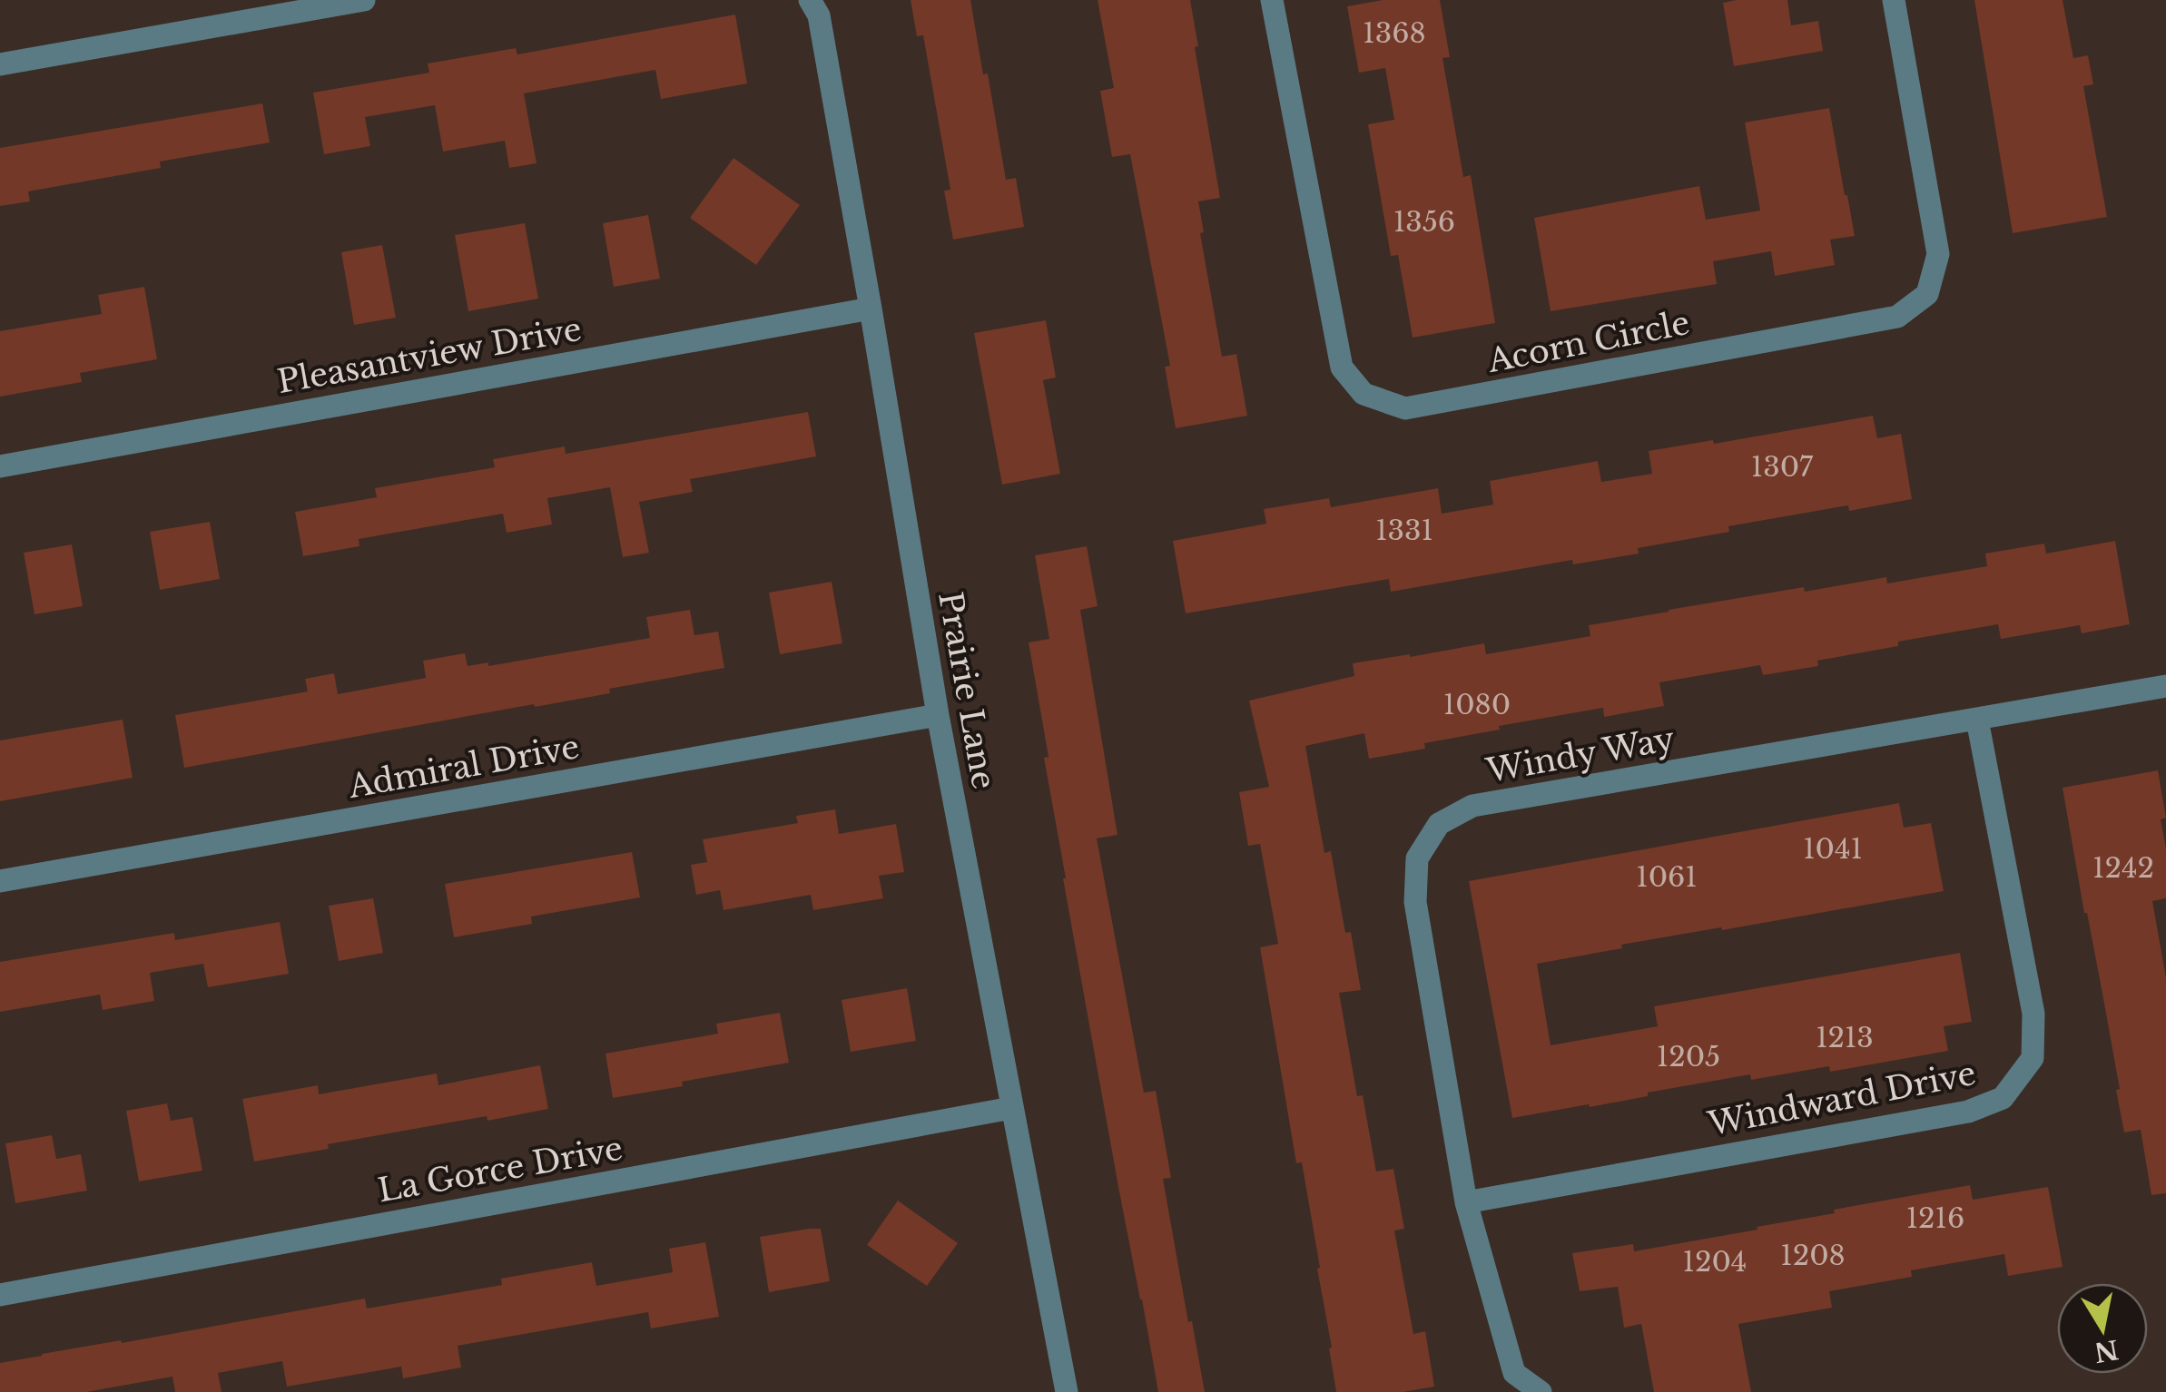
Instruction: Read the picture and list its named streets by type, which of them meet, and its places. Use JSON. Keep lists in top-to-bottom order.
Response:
{
  "streets": {
    "street": [
      "Acorn Circle",
      "Pleasantview Drive",
      "Prairie Lane",
      "Windy Way",
      "Admiral Drive",
      "Windward Drive",
      "La Gorce Drive"
    ]
  },
  "crossings": [
    ["Pleasantview Drive", "Prairie Lane"],
    ["Prairie Lane", "Admiral Drive"],
    ["Prairie Lane", "La Gorce Drive"],
    ["Windy Way", "Windward Drive"]
  ],
  "house_numbers": [
    "1368",
    "1356",
    "1307",
    "1331",
    "1080",
    "1041",
    "1242",
    "1061",
    "1213",
    "1205",
    "1216",
    "1208",
    "1204"
  ],
  "north": "bottom"
}
